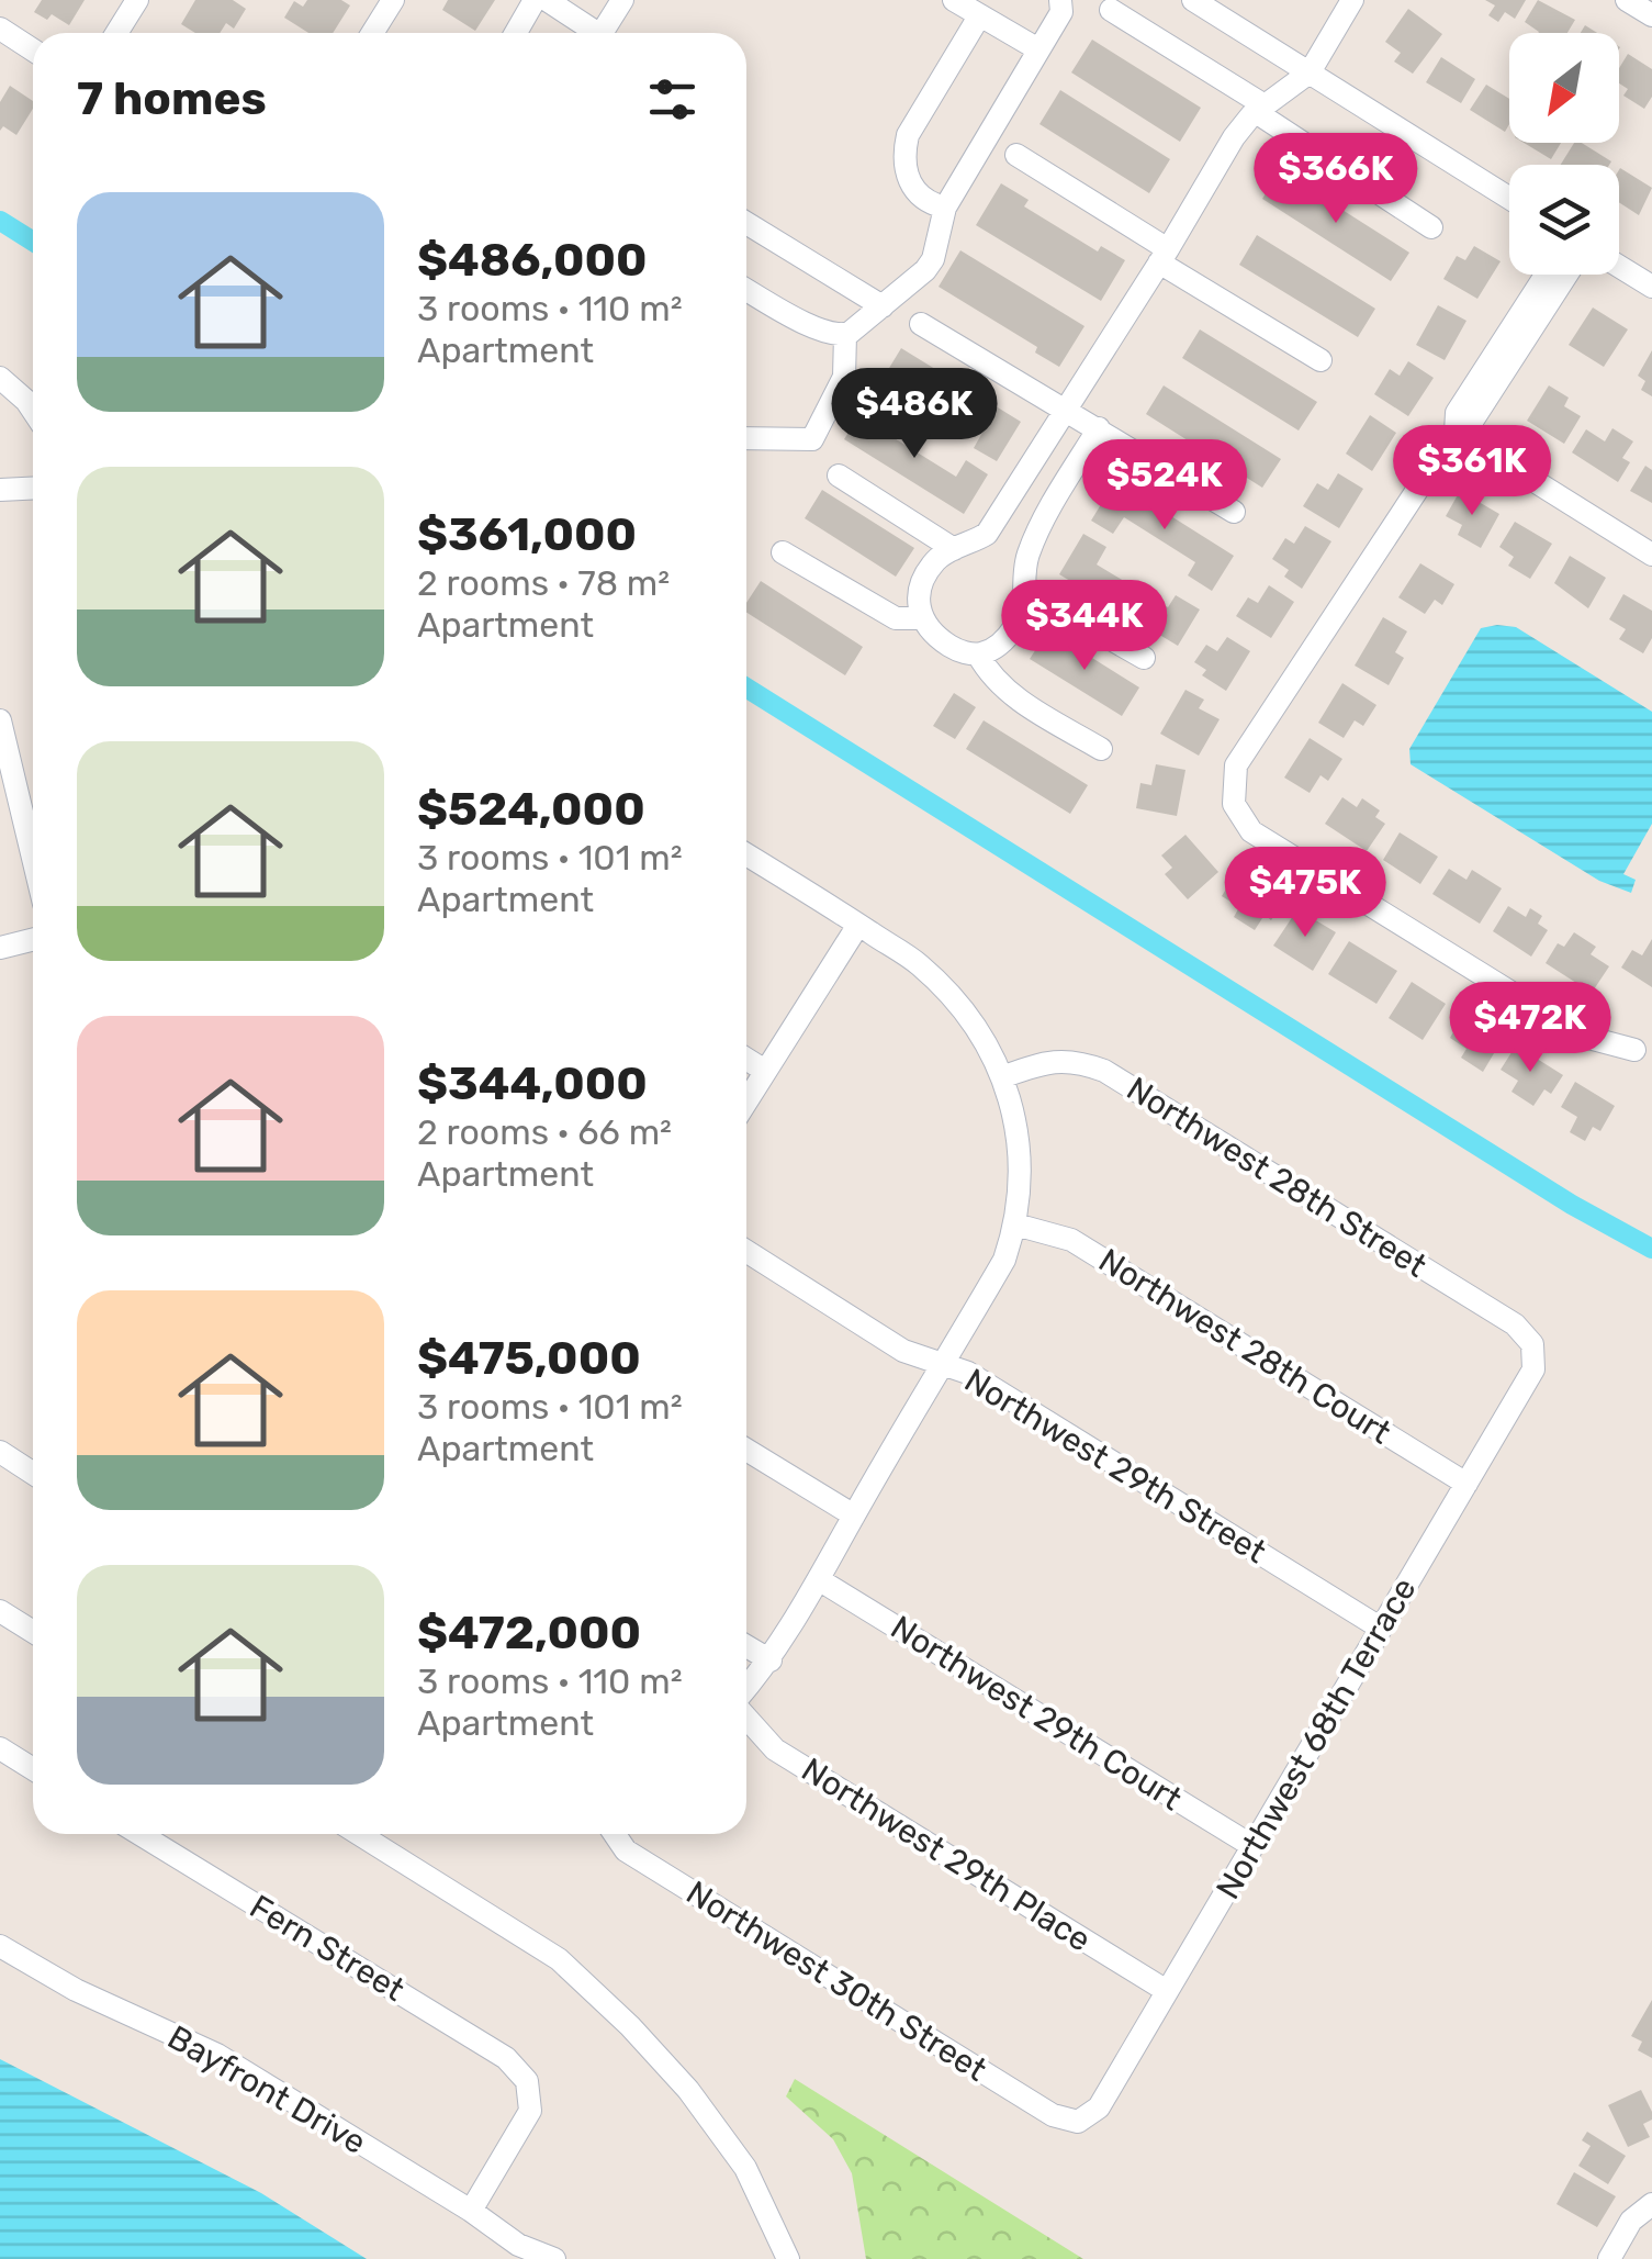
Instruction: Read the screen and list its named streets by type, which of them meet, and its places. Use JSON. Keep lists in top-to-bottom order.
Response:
{
  "streets": {
    "street": [
      "Northwest 28th Street",
      "Northwest 28th Court",
      "Northwest 29th Street",
      "Northwest 29th Court",
      "Northwest 68th Terrace",
      "Northwest 29th Place",
      "Fern Street",
      "Northwest 30th Street",
      "Bayfront Drive"
    ]
  },
  "crossings": [
    ["Northwest 28th Street", "Northwest 68th Terrace"],
    ["Northwest 28th Court", "Northwest 68th Terrace"],
    ["Northwest 29th Street", "Northwest 68th Terrace"],
    ["Northwest 29th Court", "Northwest 68th Terrace"],
    ["Northwest 68th Terrace", "Northwest 29th Place"],
    ["Northwest 68th Terrace", "Northwest 30th Street"],
    ["Fern Street", "Bayfront Drive"]
  ],
  "north": "bottom left",
  "page": {
    "heading": "7 homes",
    "price": [
      "$366K",
      "$486K",
      "$361K",
      "$524K",
      "$344K",
      "$475K",
      "$472K"
    ],
    "list": [
      {
        "name": "$486,000",
        "note": "3 rooms · 110 m² · Apartment"
      },
      {
        "name": "$361,000",
        "note": "2 rooms · 78 m² · Apartment"
      },
      {
        "name": "$524,000",
        "note": "3 rooms · 101 m² · Apartment"
      },
      {
        "name": "$344,000",
        "note": "2 rooms · 66 m² · Apartment"
      },
      {
        "name": "$475,000",
        "note": "3 rooms · 101 m² · Apartment"
      },
      {
        "name": "$472,000",
        "note": "3 rooms · 110 m² · Apartment"
      }
    ]
  }
}
